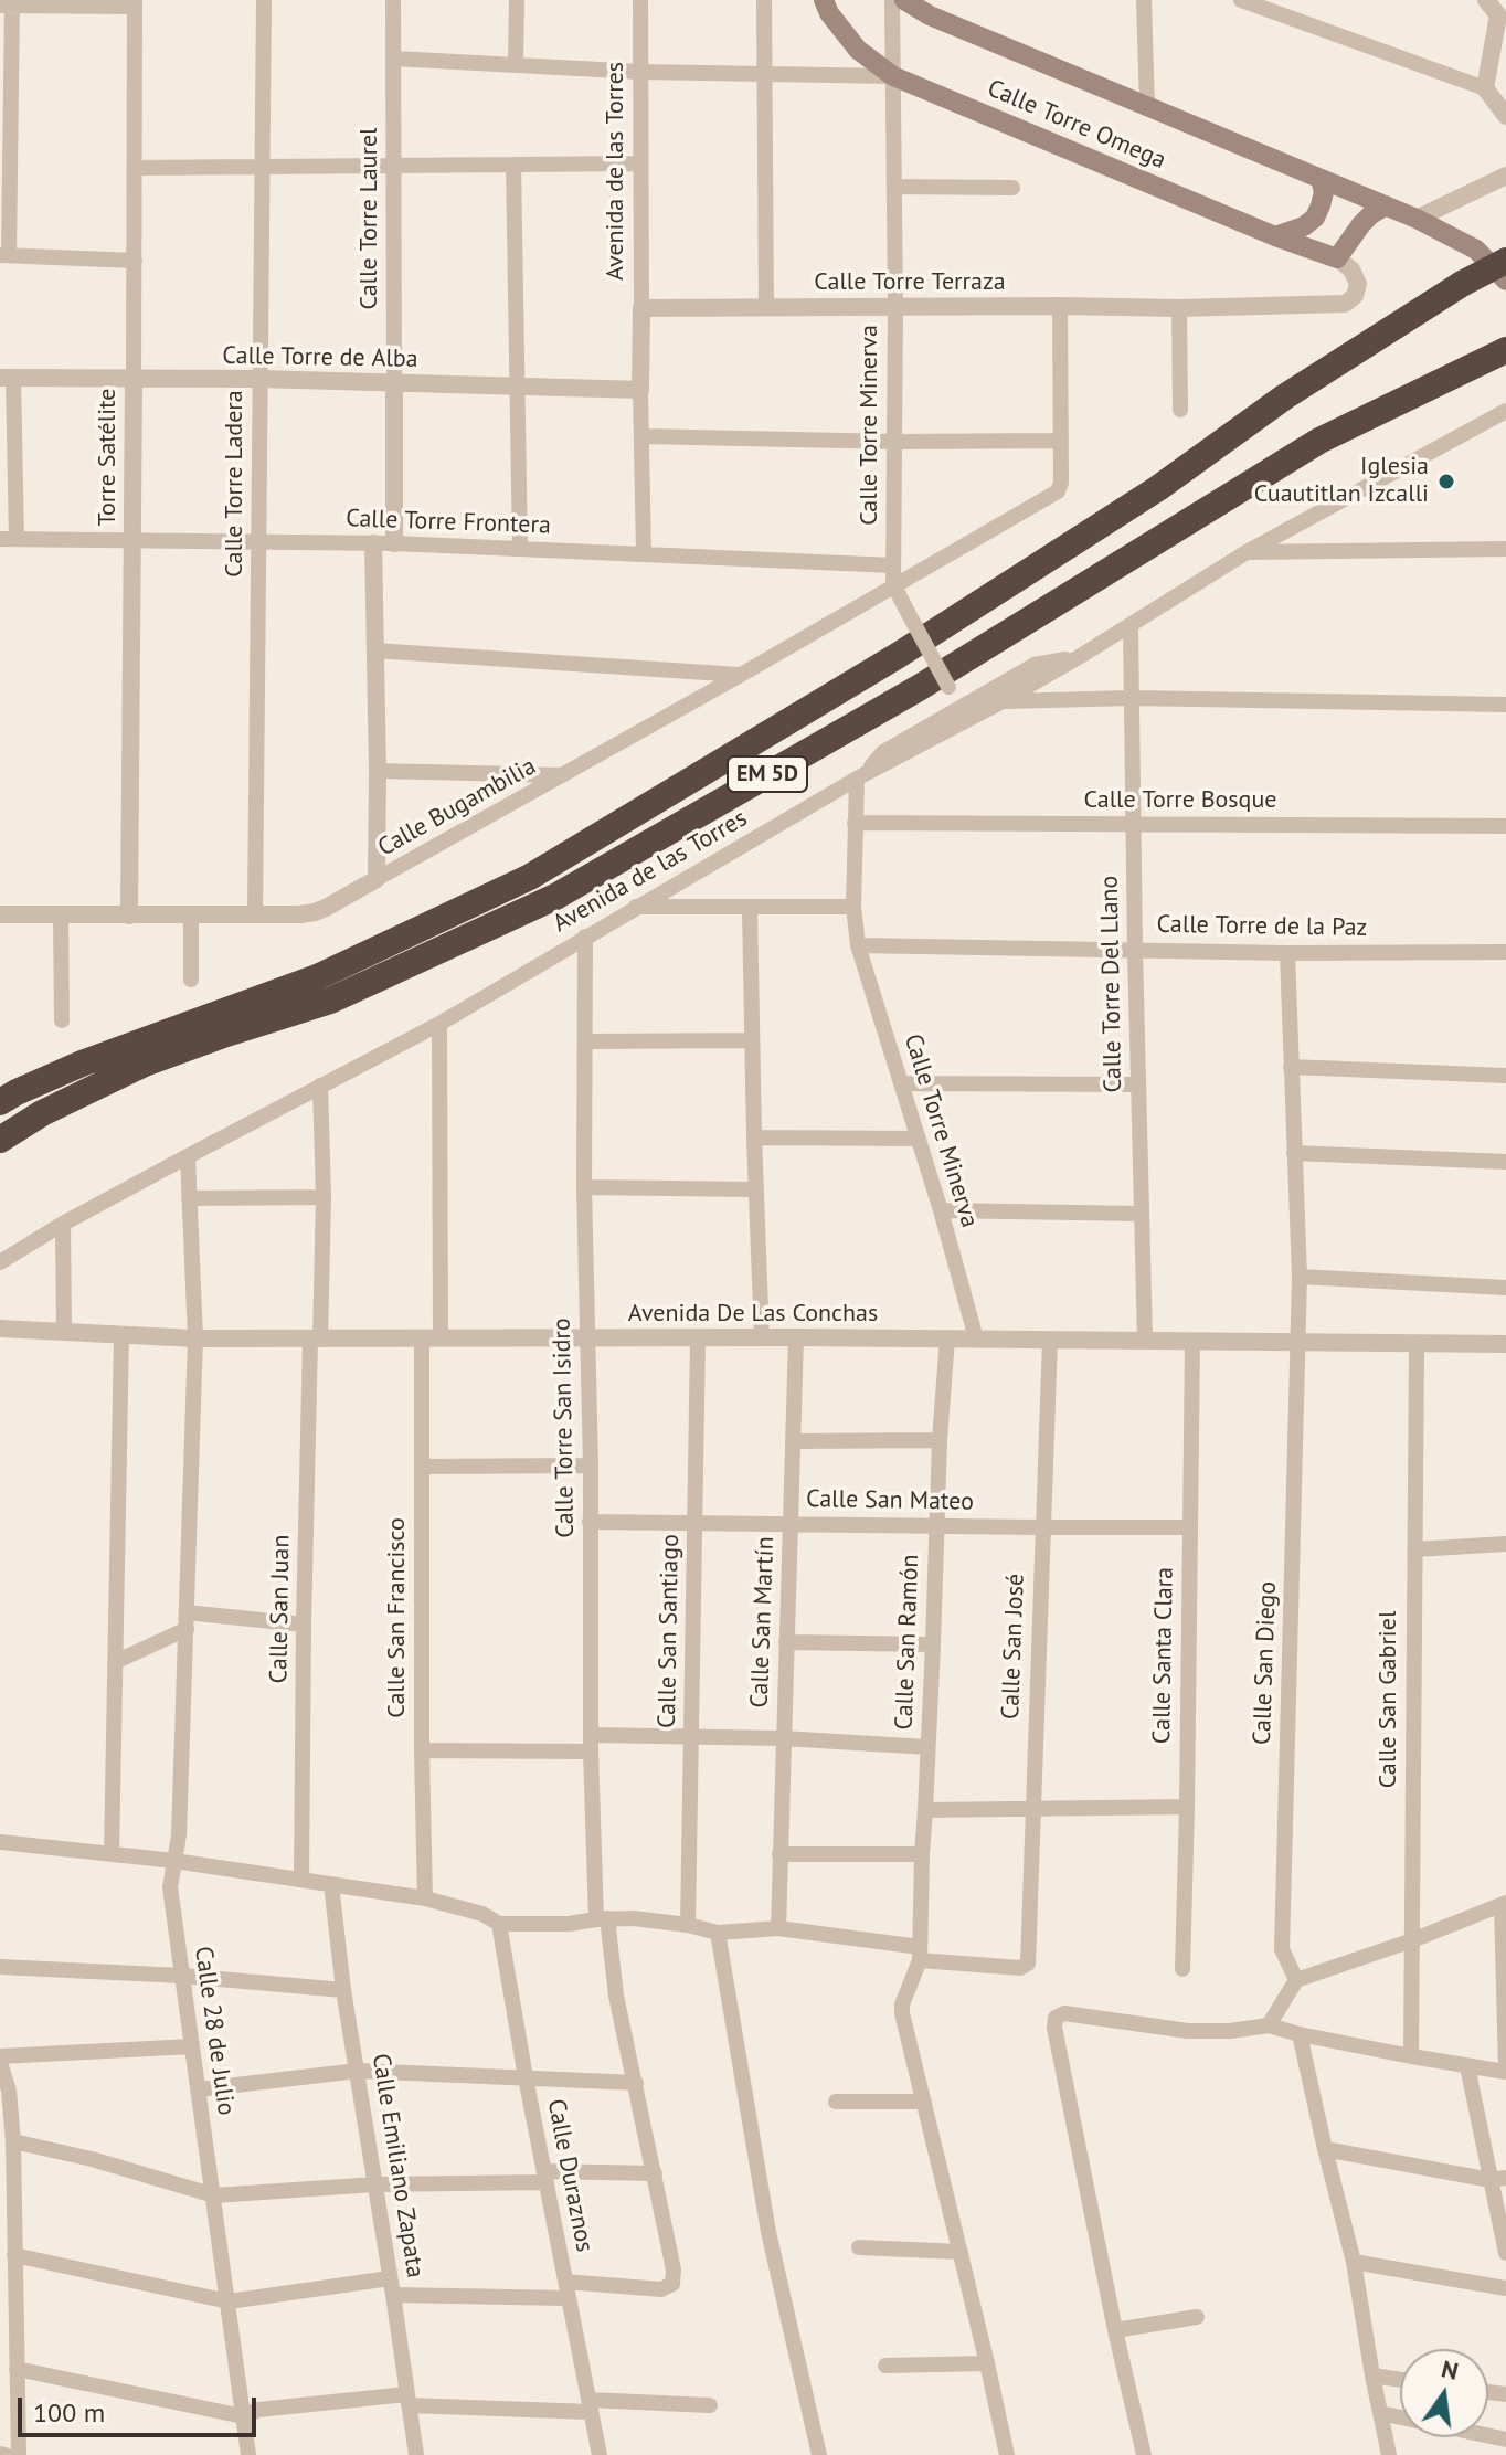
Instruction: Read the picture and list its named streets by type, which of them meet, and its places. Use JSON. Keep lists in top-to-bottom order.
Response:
{
  "streets": {
    "highway": ["EM 5D"],
    "main road": ["Calle Torre Omega"],
    "street": [
      "Avenida de las Torres",
      "Calle Torre Laurel",
      "Calle Torre Terraza",
      "Calle Torre de Alba",
      "Calle Torre Minerva",
      "Torre Satélite",
      "Calle Torre Ladera",
      "Calle Torre Frontera",
      "Calle Torre Bosque",
      "Calle Bugambilia",
      "Calle Torre de la Paz",
      "Calle Torre Del Llano",
      "Avenida De Las Conchas",
      "Calle Torre San Isidro",
      "Calle San Mateo",
      "Calle San Juan",
      "Calle San Francisco",
      "Calle San Martín",
      "Calle San Santiago",
      "Calle San Ramón",
      "Calle San José",
      "Calle Santa Clara",
      "Calle San Diego",
      "Calle San Gabriel",
      "Calle 28 de Julio",
      "Calle Emiliano Zapata",
      "Calle Duraznos"
    ]
  },
  "crossings": [
    ["Calle Torre Omega", "Calle Torre Terraza"],
    ["Calle Torre Omega", "Calle Torre Minerva"],
    ["Avenida de las Torres", "Calle Torre Terraza"],
    ["Avenida de las Torres", "Calle Torre de Alba"],
    ["Avenida de las Torres", "Calle Torre Minerva"],
    ["Avenida de las Torres", "Calle Torre Frontera"],
    ["Avenida de las Torres", "Calle Torre Del Llano"],
    ["Avenida de las Torres", "Calle Torre San Isidro"],
    ["Avenida de las Torres", "Calle San Juan"],
    ["Avenida de las Torres", "Calle 28 de Julio"],
    ["Calle Torre Laurel", "Calle Torre de Alba"],
    ["Calle Torre Laurel", "Calle Torre Frontera"],
    ["Calle Torre Terraza", "Calle Torre Minerva"],
    ["Calle Torre de Alba", "Torre Satélite"],
    ["Calle Torre de Alba", "Calle Torre Ladera"],
    ["Calle Torre Minerva", "Calle Torre Frontera"],
    ["Calle Torre Minerva", "Calle Torre Bosque"],
    ["Calle Torre Minerva", "Calle Bugambilia"],
    ["Calle Torre Minerva", "Calle Torre de la Paz"],
    ["Calle Torre Minerva", "Avenida De Las Conchas"],
    ["Torre Satélite", "Calle Torre Frontera"],
    ["Torre Satélite", "Calle Bugambilia"],
    ["Calle Torre Ladera", "Calle Torre Frontera"],
    ["Calle Torre Ladera", "Calle Bugambilia"],
    ["Calle Torre Bosque", "Calle Torre Del Llano"],
    ["Calle Torre de la Paz", "Calle Torre Del Llano"],
    ["Calle Torre de la Paz", "Calle San Diego"],
    ["Calle Torre Del Llano", "Avenida De Las Conchas"],
    ["Avenida De Las Conchas", "Calle Torre San Isidro"],
    ["Avenida De Las Conchas", "Calle San Juan"],
    ["Avenida De Las Conchas", "Calle San Francisco"],
    ["Avenida De Las Conchas", "Calle San Martín"],
    ["Avenida De Las Conchas", "Calle San Santiago"],
    ["Avenida De Las Conchas", "Calle San Ramón"],
    ["Avenida De Las Conchas", "Calle San José"],
    ["Avenida De Las Conchas", "Calle Santa Clara"],
    ["Avenida De Las Conchas", "Calle San Diego"],
    ["Avenida De Las Conchas", "Calle San Gabriel"],
    ["Avenida De Las Conchas", "Calle 28 de Julio"],
    ["Calle Torre San Isidro", "Calle San Mateo"],
    ["Calle Torre San Isidro", "Calle Duraznos"],
    ["Calle San Mateo", "Calle San Martín"],
    ["Calle San Mateo", "Calle San Santiago"],
    ["Calle San Mateo", "Calle San Ramón"],
    ["Calle San Mateo", "Calle San José"],
    ["Calle San Mateo", "Calle Santa Clara"],
    ["Calle San Ramón", "Calle San José"]
  ],
  "places": ["Iglesia Cuautitlan Izcalli"],
  "scale_bar": "100 m",
  "north": "top"
}
